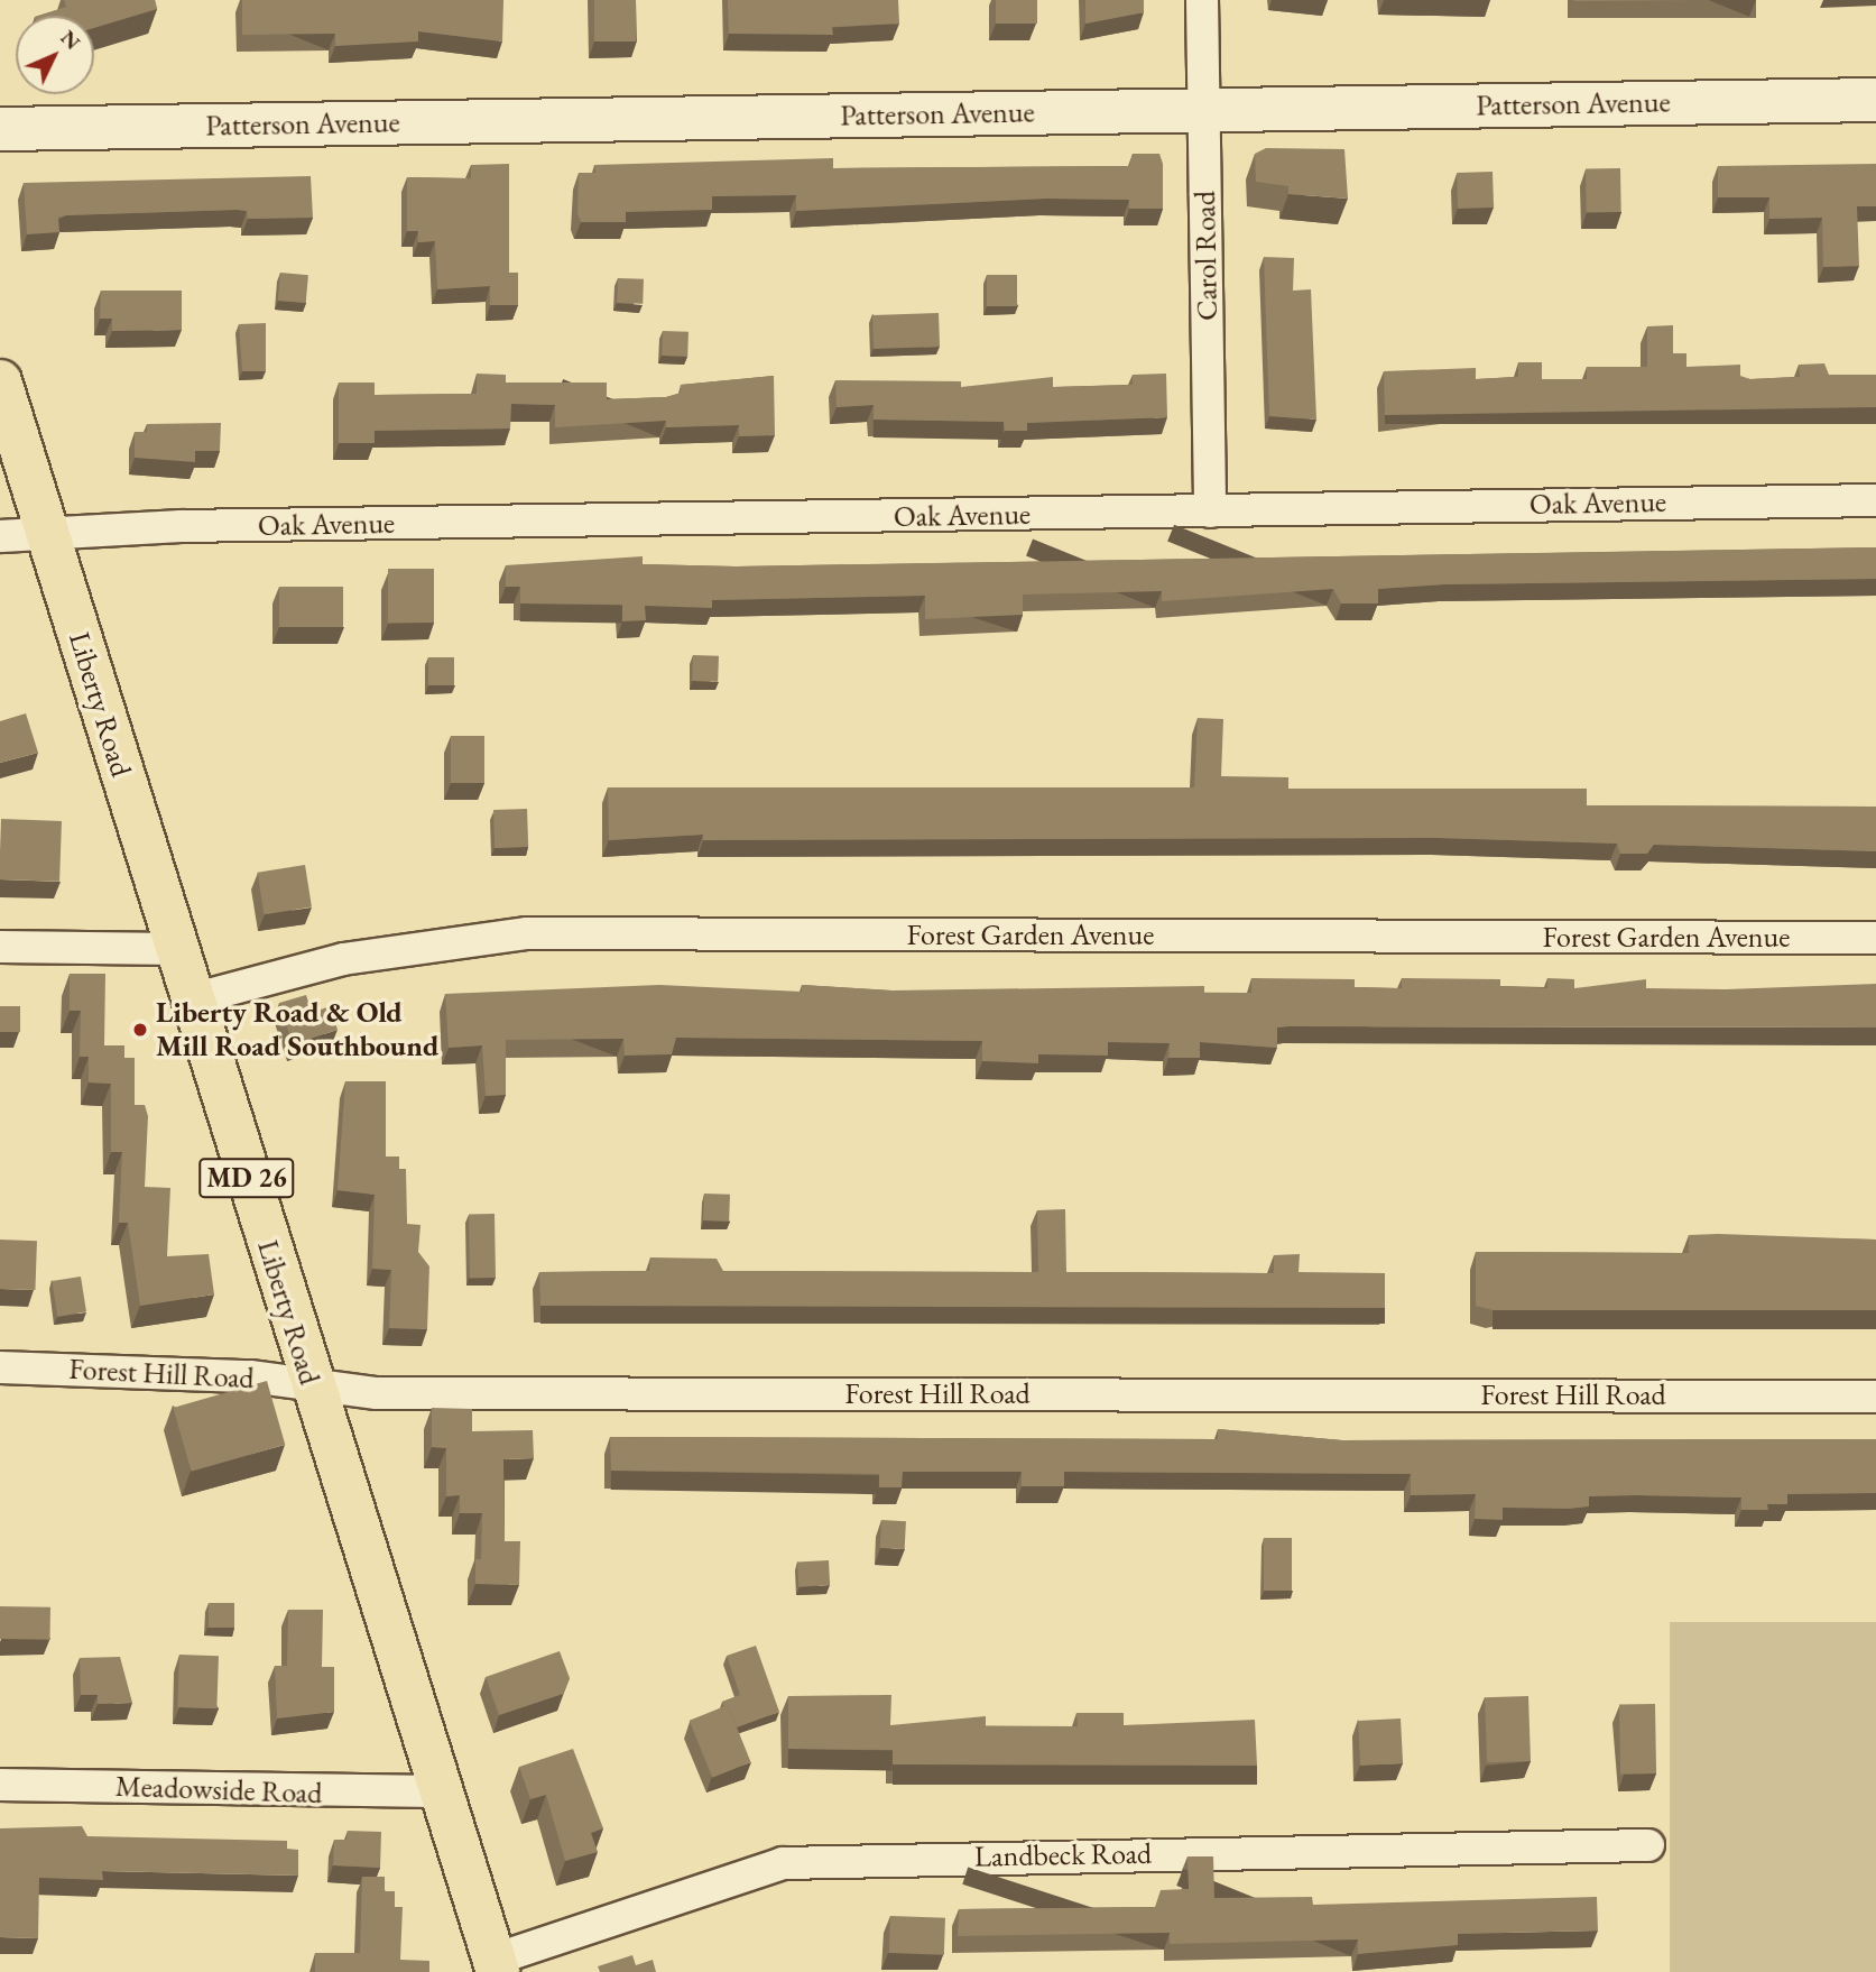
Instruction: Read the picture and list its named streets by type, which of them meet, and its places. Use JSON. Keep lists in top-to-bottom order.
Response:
{
  "streets": {
    "main road": ["Patterson Avenue", "Liberty Road", "MD 26"],
    "street": [
      "Carol Road",
      "Oak Avenue",
      "Forest Garden Avenue",
      "Forest Hill Road",
      "Meadowside Road",
      "Landbeck Road"
    ]
  },
  "crossings": [
    ["Patterson Avenue", "Carol Road"],
    ["Carol Road", "Oak Avenue"],
    ["Oak Avenue", "Liberty Road"],
    ["Liberty Road", "Forest Garden Avenue"],
    ["Liberty Road", "Forest Hill Road"],
    ["Liberty Road", "Meadowside Road"],
    ["Liberty Road", "Landbeck Road"]
  ],
  "places": ["Liberty Road & Old Mill Road Southbound"],
  "north": "top right"
}
